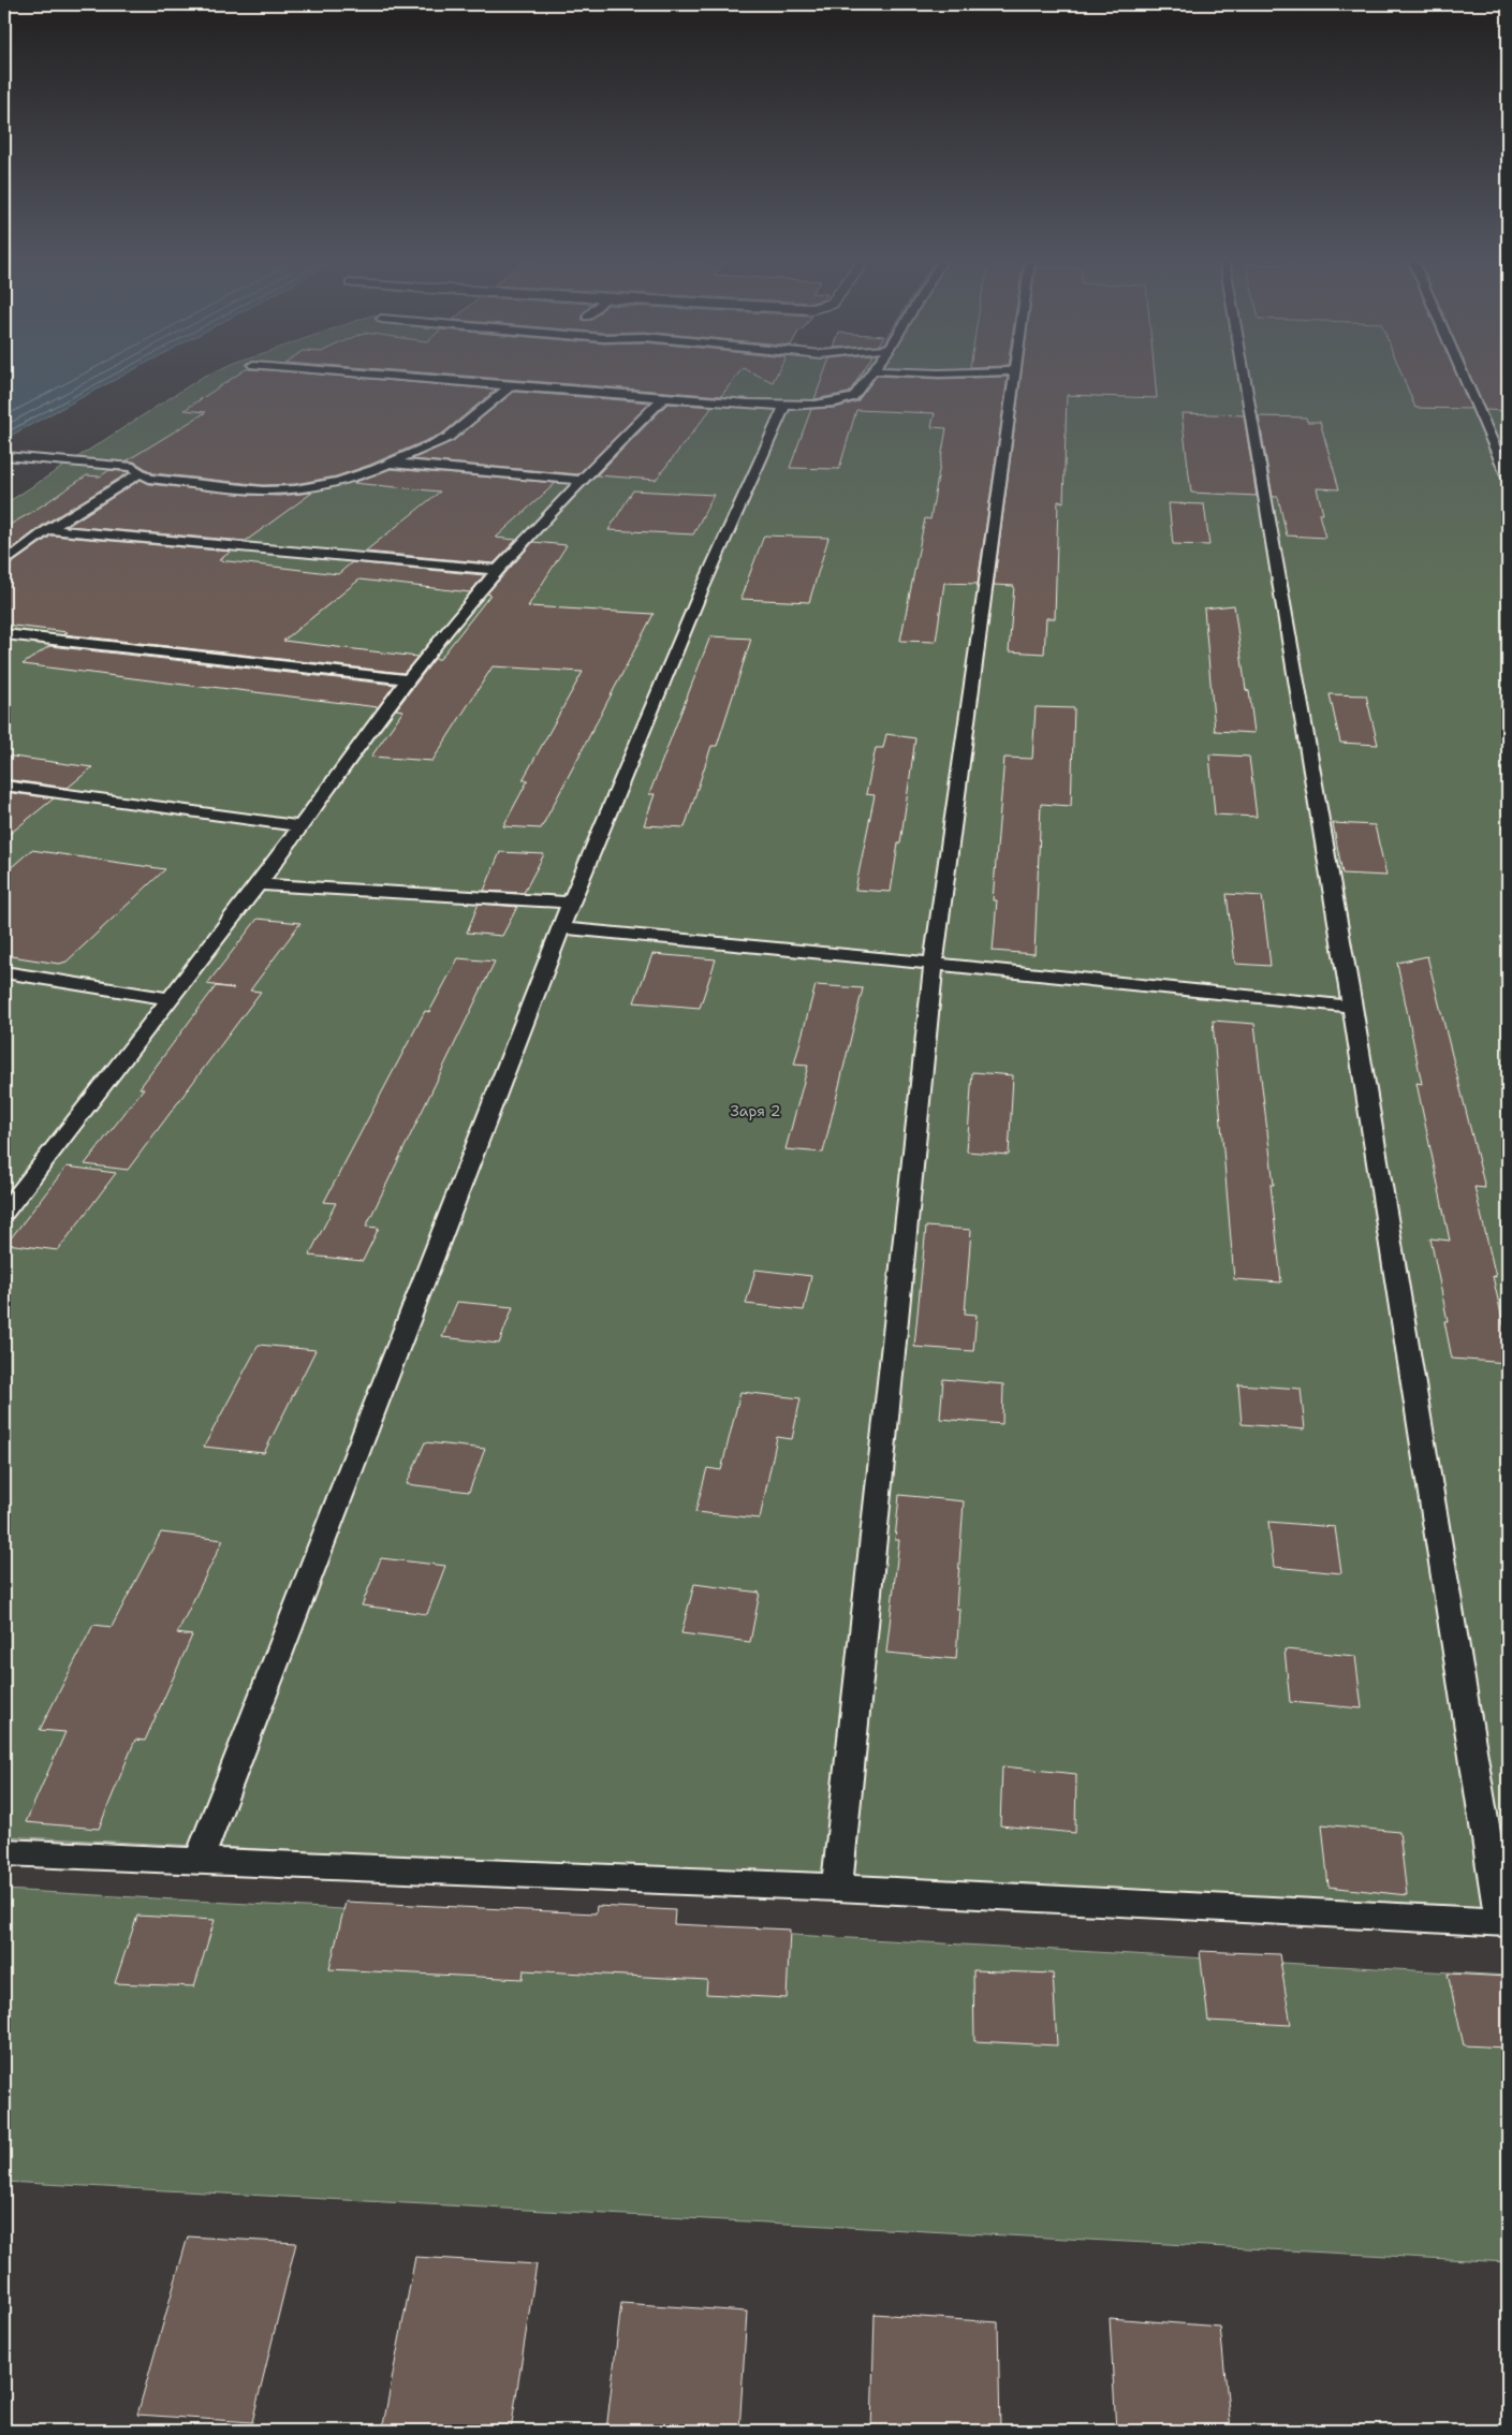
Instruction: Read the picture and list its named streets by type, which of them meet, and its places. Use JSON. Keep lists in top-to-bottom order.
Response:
{
  "parks": ["Заря 2"]
}
